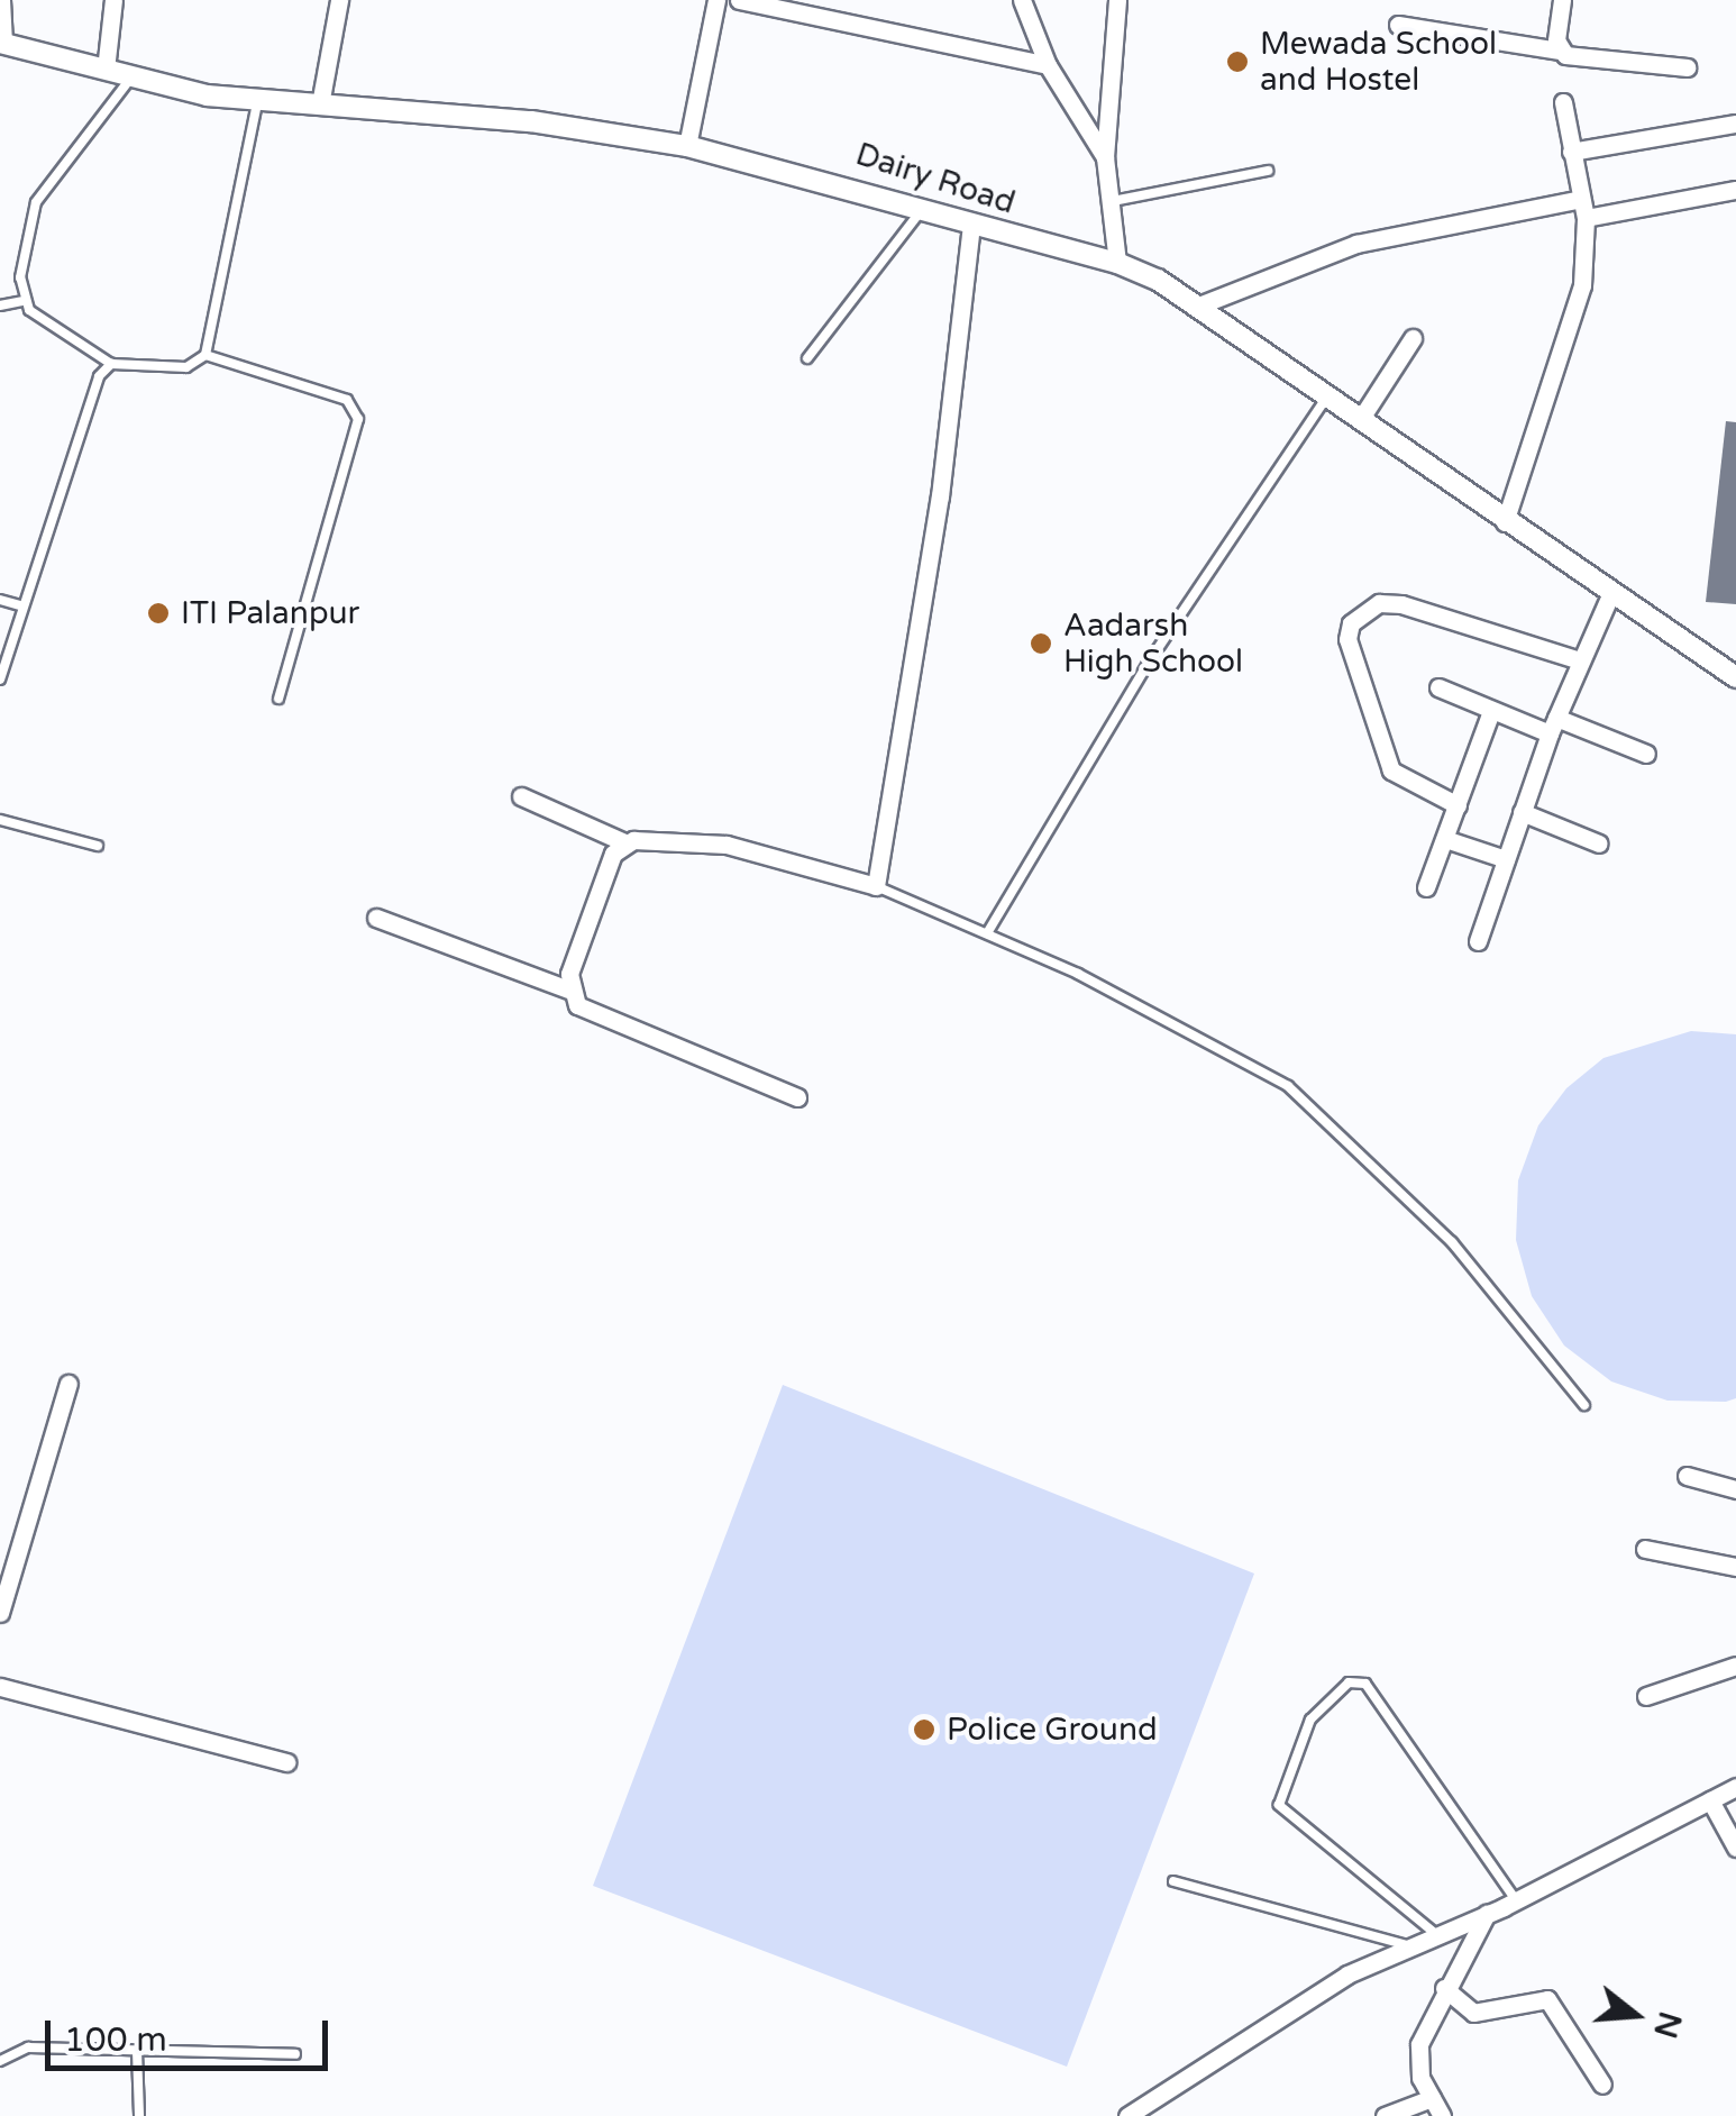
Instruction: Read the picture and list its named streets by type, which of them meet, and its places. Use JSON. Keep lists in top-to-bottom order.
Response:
{
  "streets": {
    "street": ["Dairy Road"]
  },
  "places": [
    "Mewada School and Hostel",
    "ITI Palanpur",
    "Aadarsh High School",
    "Police Ground"
  ],
  "scale_bar": "100 m",
  "north": "right"
}
